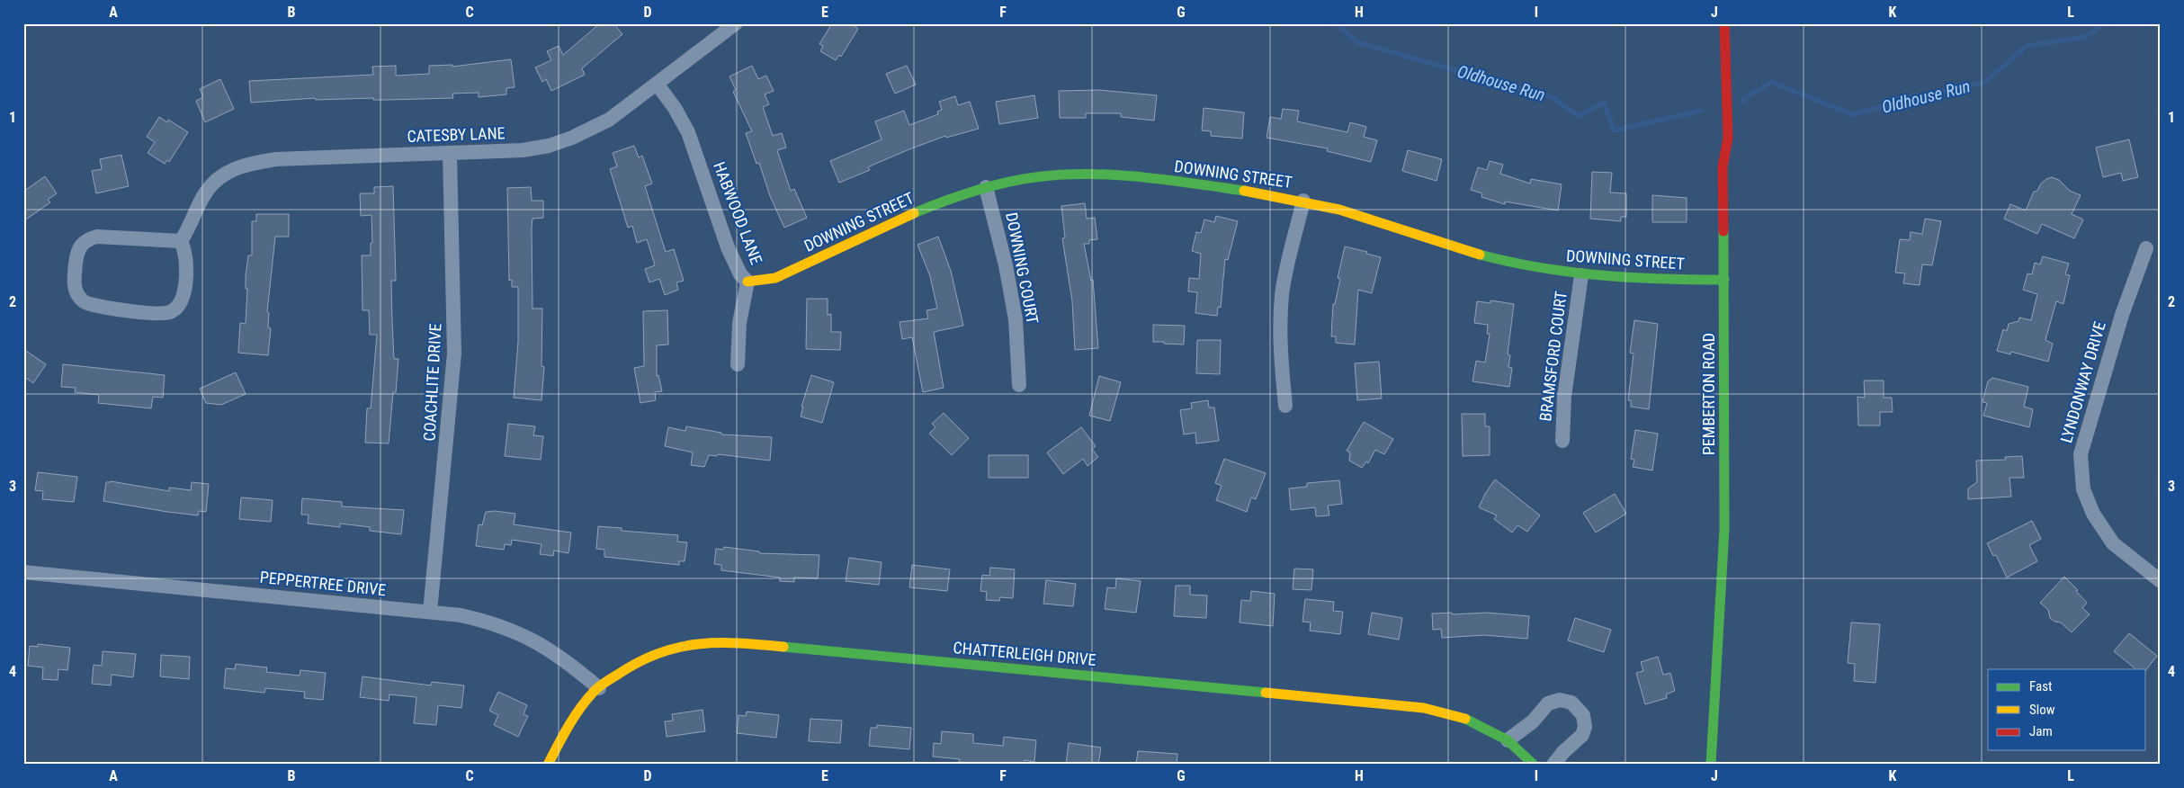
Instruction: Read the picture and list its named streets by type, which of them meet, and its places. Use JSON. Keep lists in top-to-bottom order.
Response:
{
  "streets": {
    "street": [
      "CATESBY LANE",
      "DOWNING STREET",
      "HABWOOD LANE",
      "DOWNING COURT",
      "BRAMSFORD COURT",
      "COACHLITE DRIVE",
      "LYNDONWAY DRIVE",
      "PEMBERTON ROAD",
      "PEPPERTREE DRIVE",
      "CHATTERLEIGH DRIVE"
    ]
  },
  "crossings": [
    ["CATESBY LANE", "HABWOOD LANE"],
    ["CATESBY LANE", "COACHLITE DRIVE"],
    ["DOWNING STREET", "HABWOOD LANE"],
    ["DOWNING STREET", "DOWNING COURT"],
    ["DOWNING STREET", "BRAMSFORD COURT"],
    ["DOWNING STREET", "PEMBERTON ROAD"],
    ["COACHLITE DRIVE", "PEPPERTREE DRIVE"],
    ["PEPPERTREE DRIVE", "CHATTERLEIGH DRIVE"]
  ],
  "water": ["Oldhouse Run"],
  "legend": ["Fast", "Slow", "Jam"],
  "grid": {
    "columns": [
      "A",
      "B",
      "C",
      "D",
      "E",
      "F",
      "G",
      "H",
      "I",
      "J",
      "K",
      "L"
    ],
    "rows": [
      "1",
      "2",
      "3",
      "4"
    ]
  }
}
